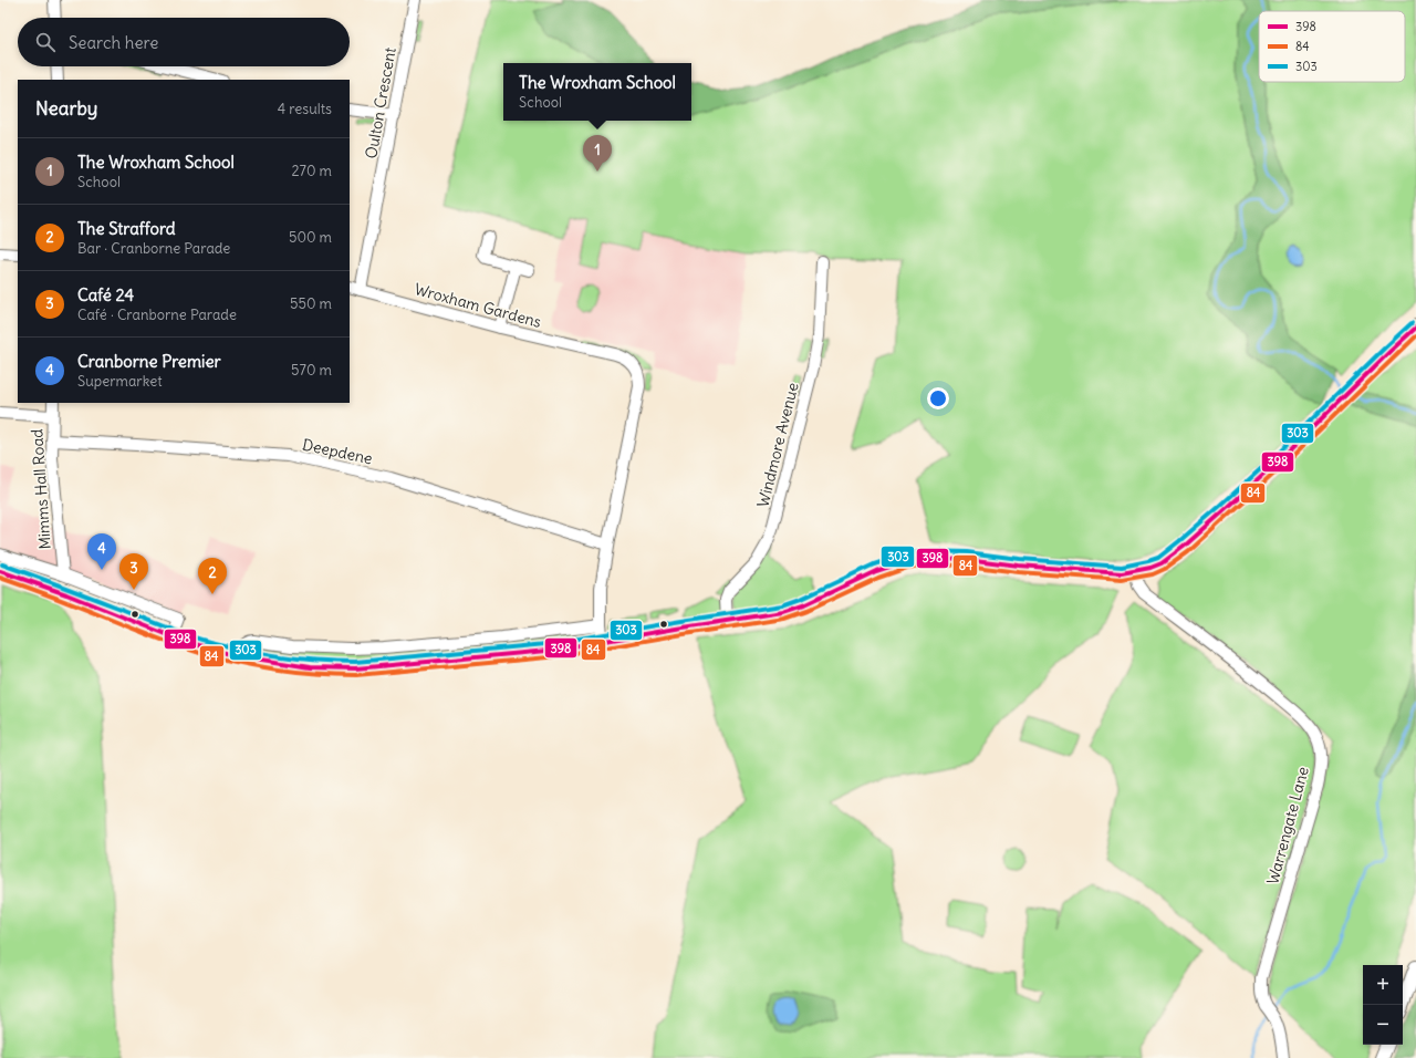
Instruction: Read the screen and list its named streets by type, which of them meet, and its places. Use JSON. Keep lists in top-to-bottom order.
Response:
{
  "streets": {
    "street": [
      "Oulton Crescent",
      "Wroxham Gardens",
      "Windmore Avenue",
      "Deepdene",
      "Mimms Hall Road",
      "Warrengate Lane"
    ]
  },
  "crossings": [
    ["Oulton Crescent", "Wroxham Gardens"],
    ["Wroxham Gardens", "Deepdene"],
    ["Deepdene", "Mimms Hall Road"]
  ],
  "lines": ["transit line 303", "transit line 398", "transit line 84"],
  "legend": ["398", "84", "303"],
  "page": {
    "search": "Search here",
    "popup": ["The Wroxham School", "School"],
    "heading": ["Nearby", "4 results"],
    "pins": [
      "1",
      "4",
      "3",
      "2"
    ],
    "list": [
      {
        "mark": "1",
        "name": "The Wroxham School",
        "note": "School",
        "value": "270 m"
      },
      {
        "mark": "2",
        "name": "The Strafford",
        "note": "Bar · Cranborne Parade",
        "value": "500 m"
      },
      {
        "mark": "3",
        "name": "Café 24",
        "note": "Café · Cranborne Parade",
        "value": "550 m"
      },
      {
        "mark": "4",
        "name": "Cranborne Premier",
        "note": "Supermarket",
        "value": "570 m"
      }
    ],
    "map_buttons": ["+", "−"]
  }
}
